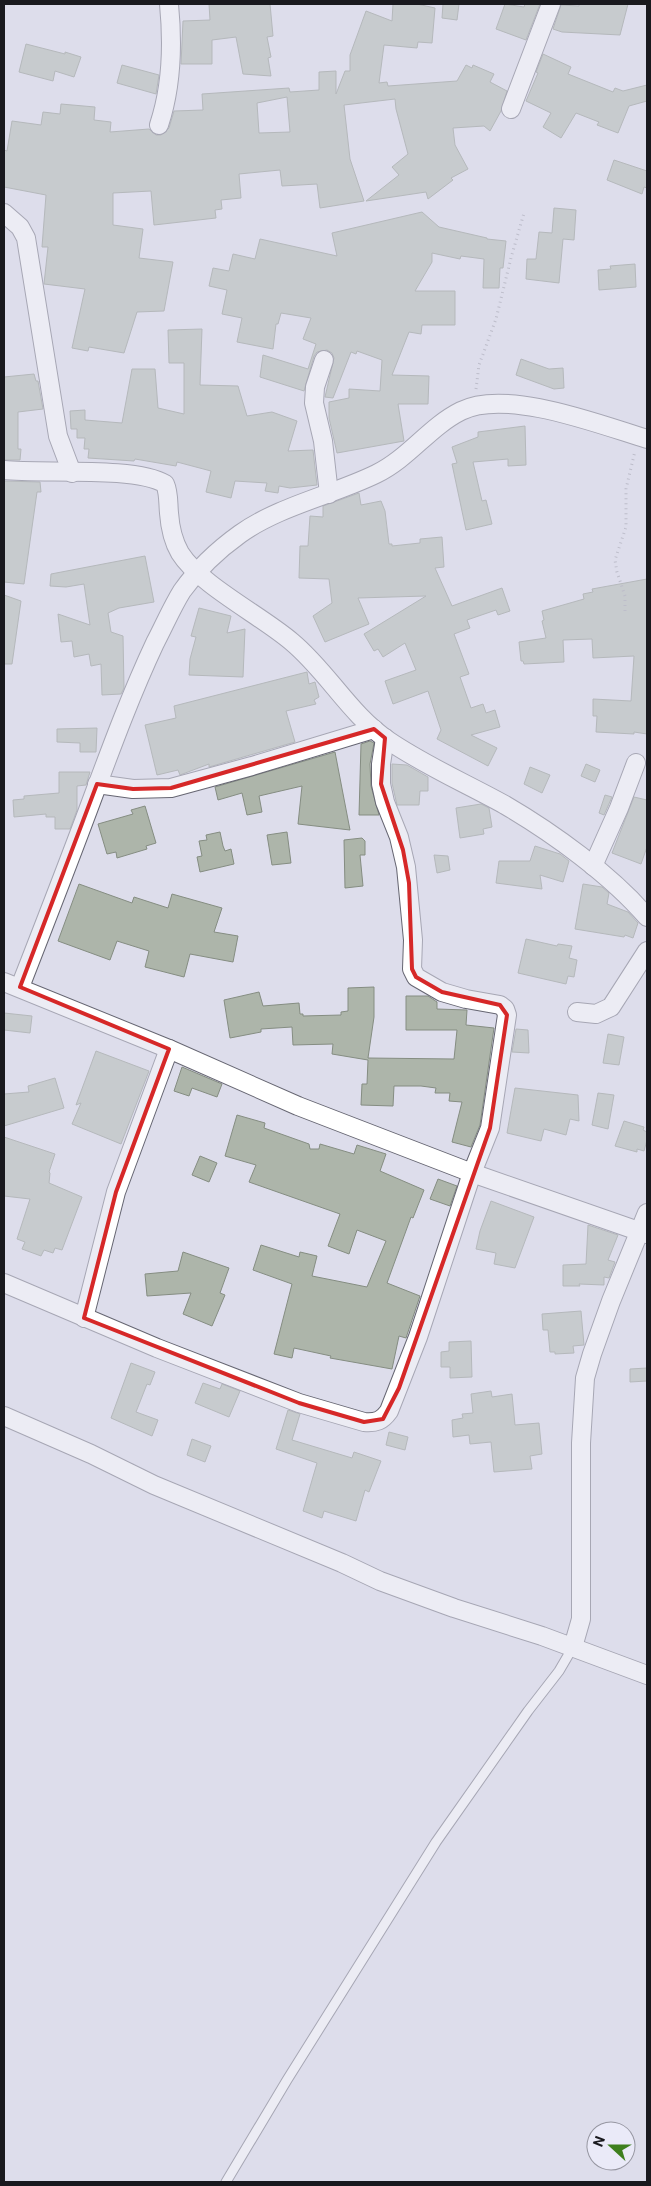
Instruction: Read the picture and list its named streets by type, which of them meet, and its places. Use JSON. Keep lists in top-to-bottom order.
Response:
{
  "north": "left"
}
